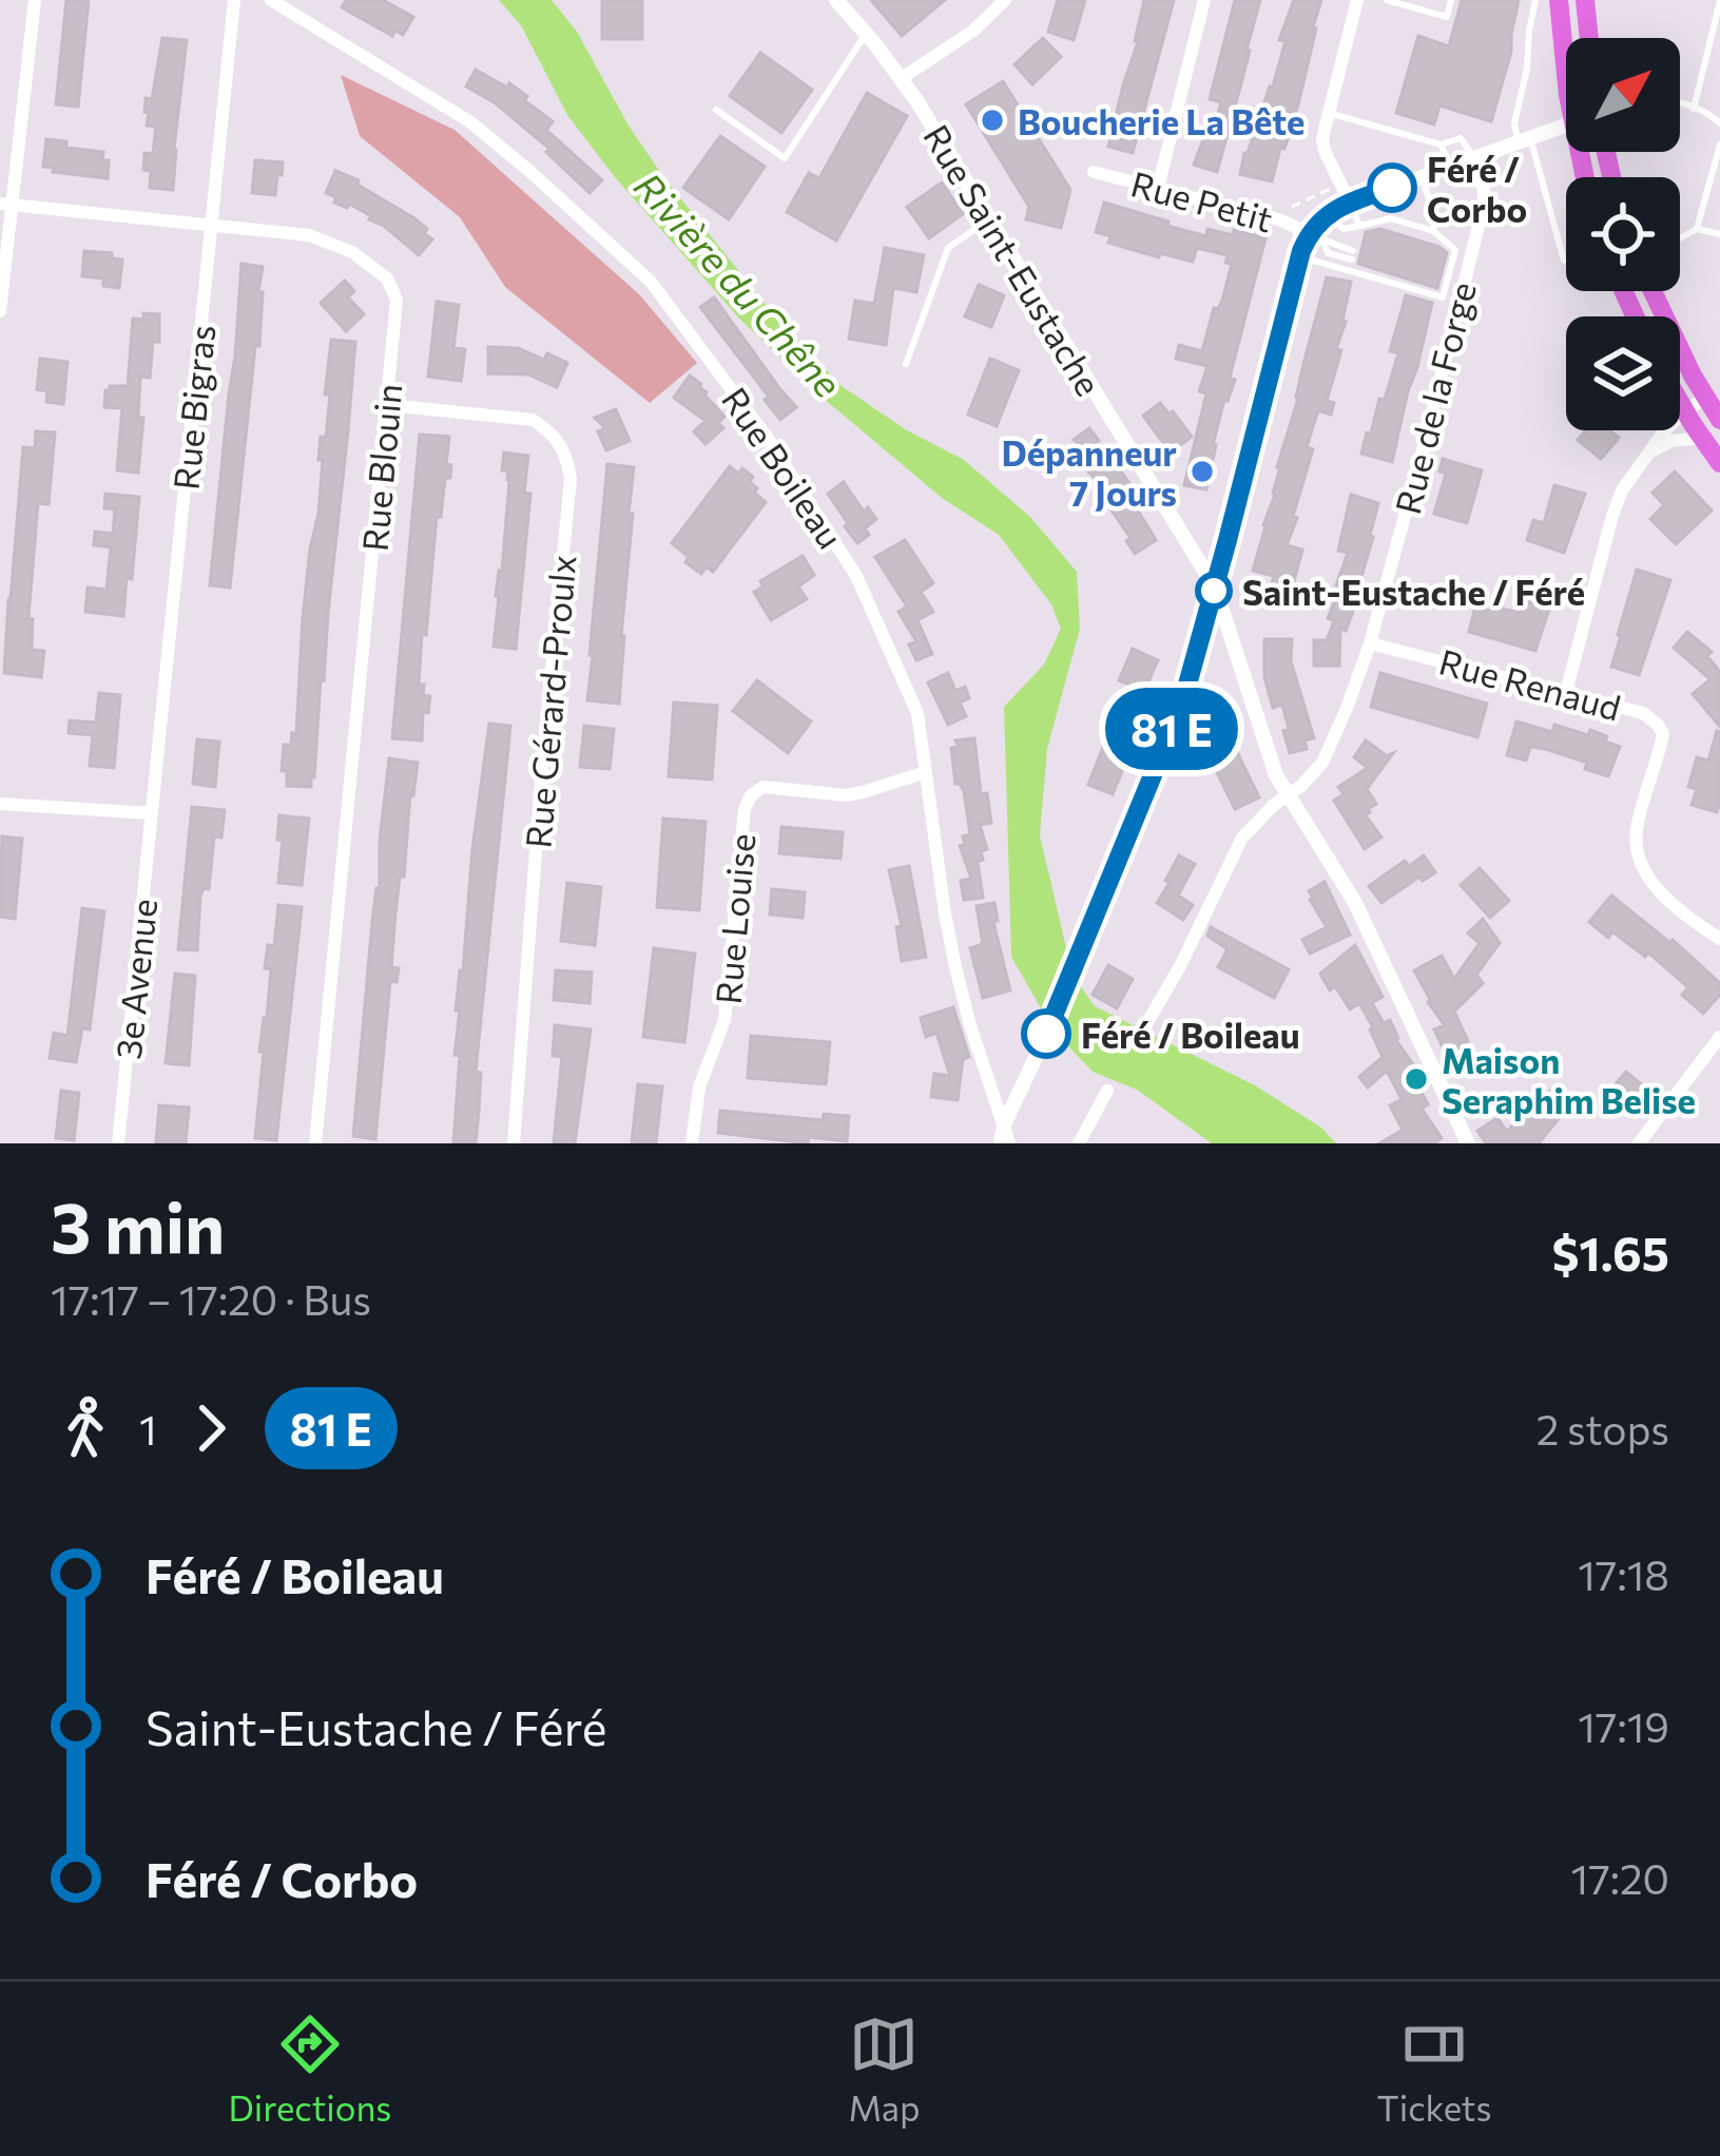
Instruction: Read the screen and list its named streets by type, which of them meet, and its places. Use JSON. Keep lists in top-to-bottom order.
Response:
{
  "streets": {
    "street": [
      "Rue Petit",
      "Rue Saint-Eustache",
      "Rue de la Forge",
      "Rue Bigras",
      "Rue Blouin",
      "Rue Boileau",
      "Rue Renaud",
      "Rue Gérard-Proulx",
      "Rue Louise",
      "3e Avenue"
    ]
  },
  "crossings": [
    ["Rue Saint-Eustache", "Rue de la Forge"],
    ["Rue de la Forge", "Rue Renaud"],
    ["Rue Bigras", "Rue Blouin"],
    ["Rue Bigras", "3e Avenue"],
    ["Rue Blouin", "Rue Gérard-Proulx"],
    ["Rue Boileau", "Rue Louise"]
  ],
  "water": ["Rivière du Chêne"],
  "places": [
    "Boucherie La Bête",
    "Féré / Corbo",
    "Dépanneur 7 Jours",
    "Saint-Eustache / Féré",
    "Féré / Boileau",
    "Maison Seraphim Belise"
  ],
  "north": "top right",
  "page": {
    "on_map": "81 E",
    "heading": ["3 min", "17:17 – 17:20 · Bus", "$1.65"],
    "legs": ["1", "81 E", "2 stops"],
    "list": [
      {
        "name": "Féré / Boileau",
        "value": "17:18"
      },
      {
        "name": "Saint-Eustache / Féré",
        "value": "17:19"
      },
      {
        "name": "Féré / Corbo",
        "value": "17:20"
      }
    ],
    "tabs": ["Directions", "Map", "Tickets"]
  }
}
